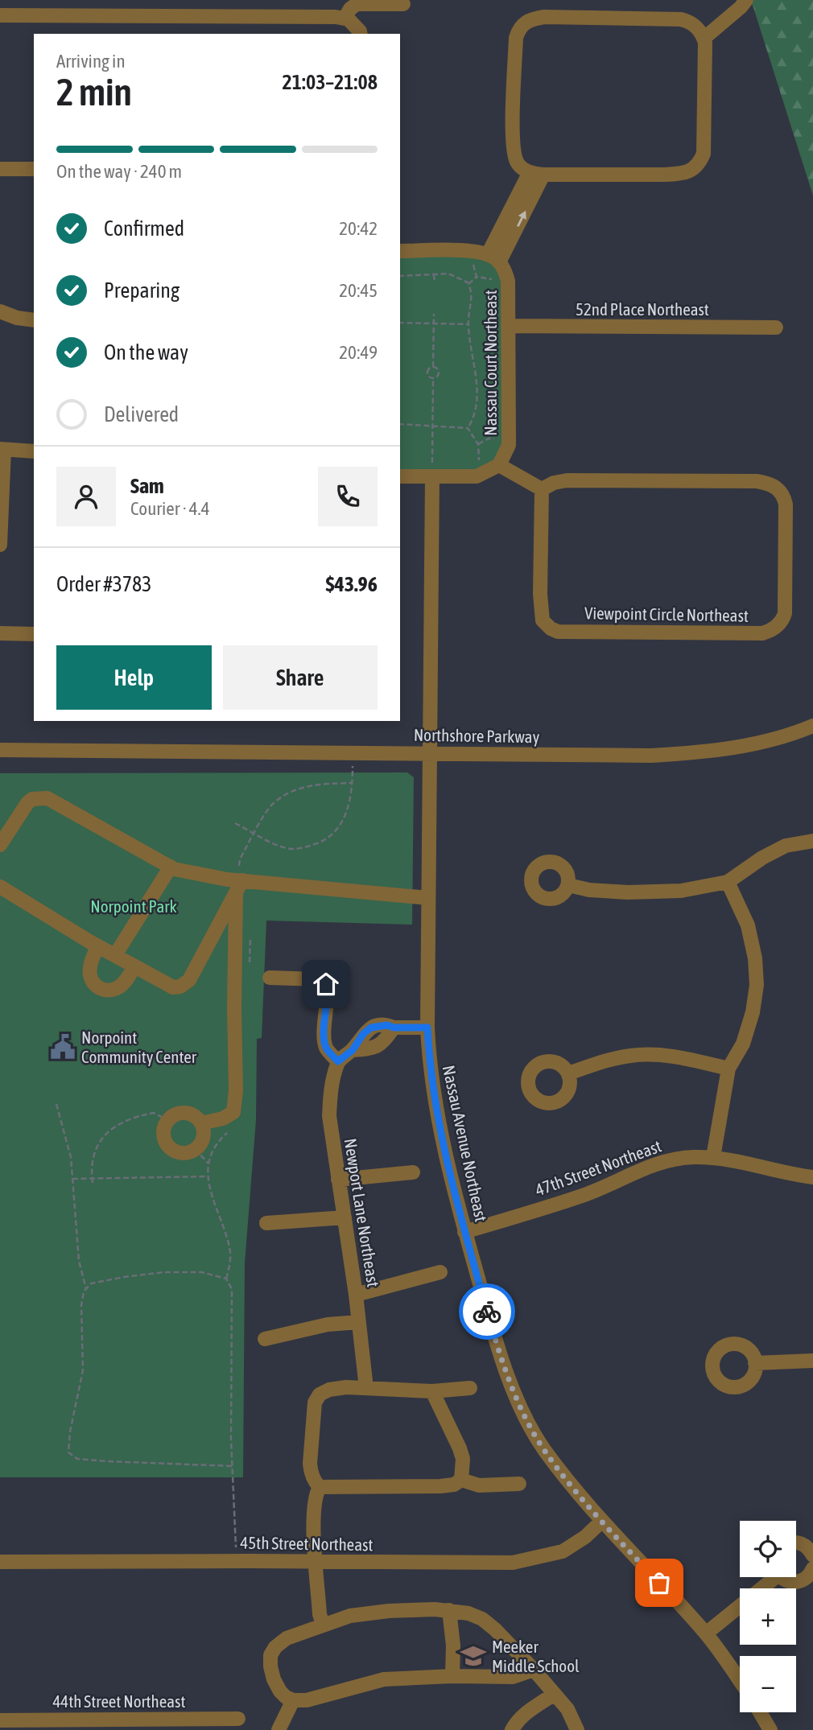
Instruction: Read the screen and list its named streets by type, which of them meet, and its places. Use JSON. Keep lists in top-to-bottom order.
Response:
{
  "streets": {
    "street": [
      "52nd Place Northeast",
      "Nassau Court Northeast",
      "Viewpoint Circle Northeast",
      "Northshore Parkway",
      "Nassau Avenue Northeast",
      "47th Street Northeast",
      "Newport Lane Northeast",
      "45th Street Northeast",
      "44th Street Northeast"
    ]
  },
  "crossings": [
    ["52nd Place Northeast", "Nassau Court Northeast"],
    ["Northshore Parkway", "Nassau Avenue Northeast"],
    ["Nassau Avenue Northeast", "47th Street Northeast"],
    ["Nassau Avenue Northeast", "45th Street Northeast"]
  ],
  "parks": ["Norpoint Park"],
  "places": {
    "public building": ["Norpoint Community Center"],
    "school or university": ["Meeker Middle School"]
  },
  "page": {
    "heading": ["2 min", "Arriving in", "21:03–21:08"],
    "panel": [
      "Sam",
      "Courier · 4.4",
      "Order #3783",
      "$43.96"
    ],
    "bar": "On the way · 240 m",
    "list": [
      ["Confirmed", "20:42"],
      ["Preparing", "20:45"],
      ["On the way", "20:49"],
      "Delivered"
    ],
    "buttons": ["Help", "Share"],
    "map_buttons": ["+", "−"]
  }
}
